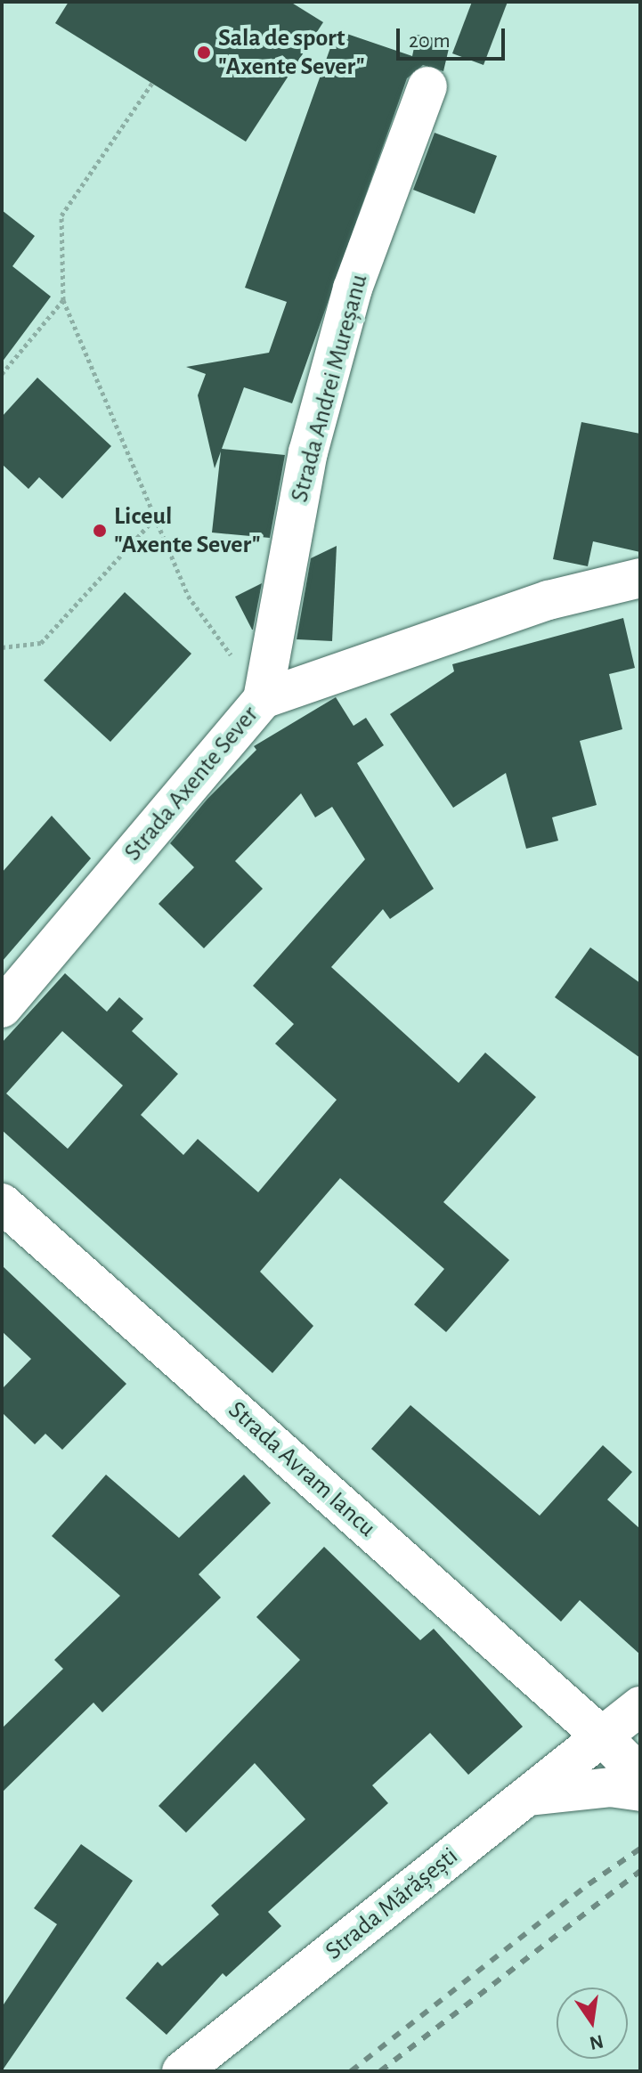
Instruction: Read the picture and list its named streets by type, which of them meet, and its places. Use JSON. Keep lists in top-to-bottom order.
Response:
{
  "streets": {
    "street": [
      "Strada Andrei Mureșanu",
      "Strada Axente Sever",
      "Strada Avram Iancu",
      "Strada Mărășești"
    ]
  },
  "crossings": [
    ["Strada Andrei Mureșanu", "Strada Axente Sever"],
    ["Strada Avram Iancu", "Strada Mărășești"]
  ],
  "places": ["Sala de sport \"Axente Sever\"", "Liceul \"Axente Sever\""],
  "scale_bar": "20 m",
  "north": "bottom"
}
